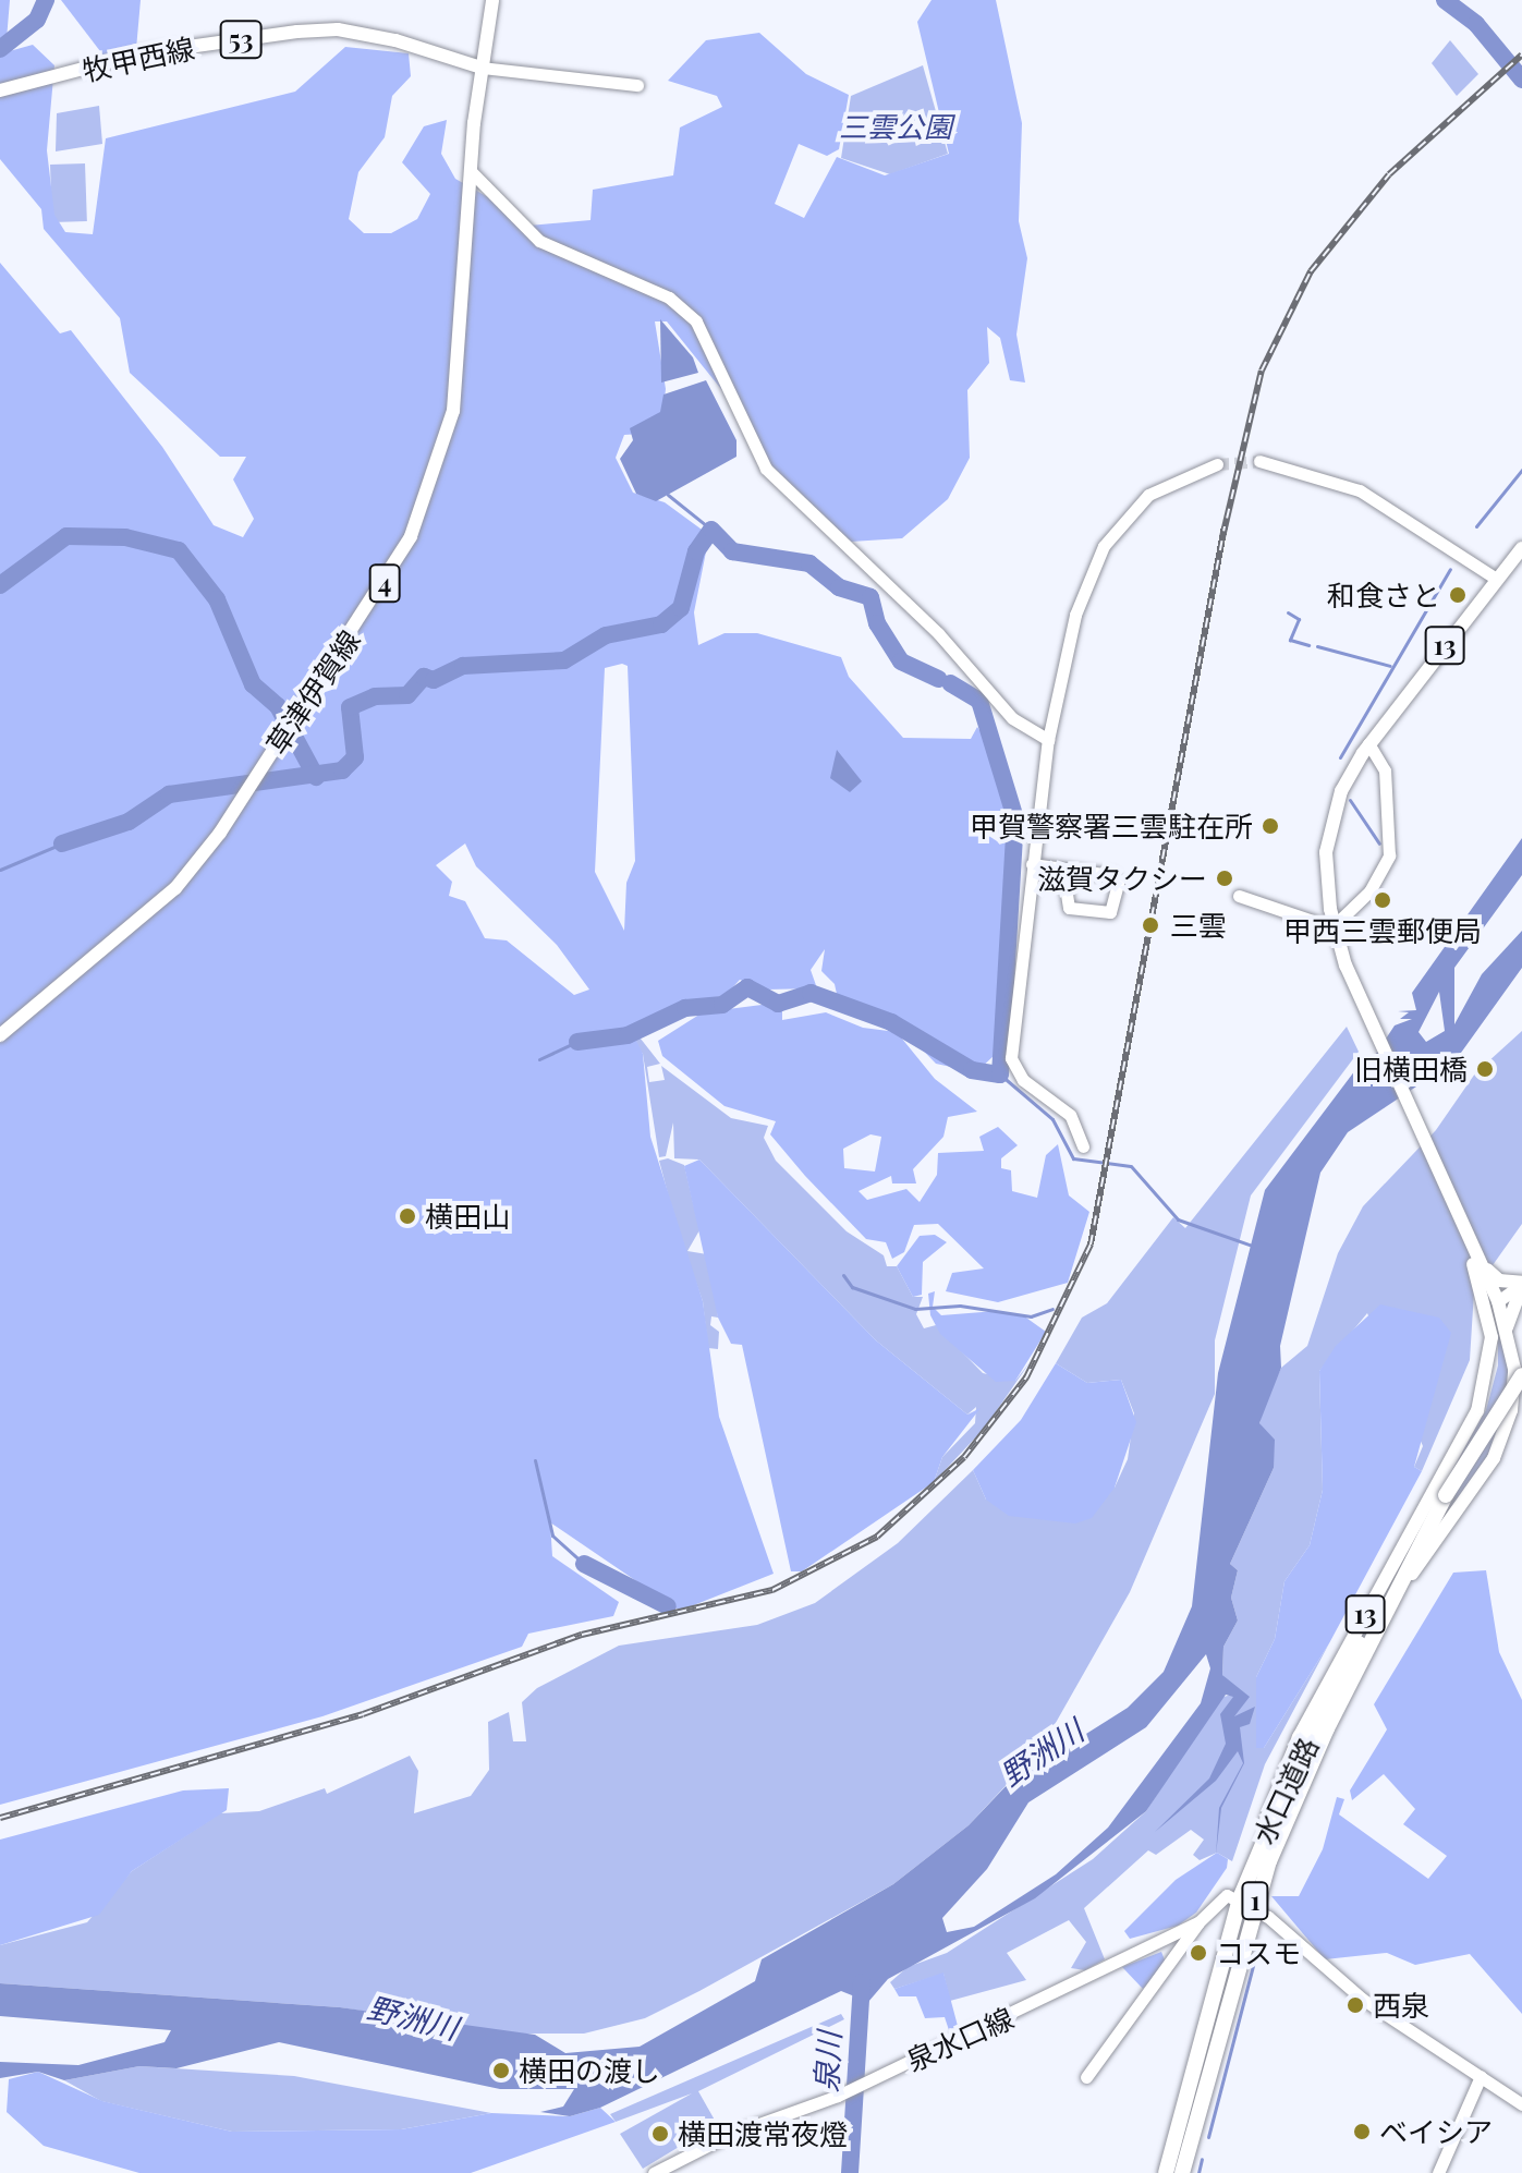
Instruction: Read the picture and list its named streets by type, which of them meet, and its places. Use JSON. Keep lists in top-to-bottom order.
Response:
{
  "streets": {
    "highway": ["水口道路", "1"],
    "main road": [
      "53",
      "牧甲西線",
      "4",
      "13",
      "草津伊賀線"
    ],
    "street": ["泉水口線"]
  },
  "crossings": [
    ["牧甲西線", "草津伊賀線"],
    ["13", "水口道路"],
    ["水口道路", "泉水口線"]
  ],
  "water": ["野洲川", "泉川"],
  "parks": ["三雲公園"],
  "places": [
    "和食さと",
    "甲賀警察署三雲駐在所",
    "滋賀タクシー",
    "甲西三雲郵便局",
    "三雲",
    "旧横田橋",
    "横田山",
    "コスモ",
    "西泉",
    "横田の渡し",
    "ベイシア",
    "横田渡常夜燈"
  ]
}
